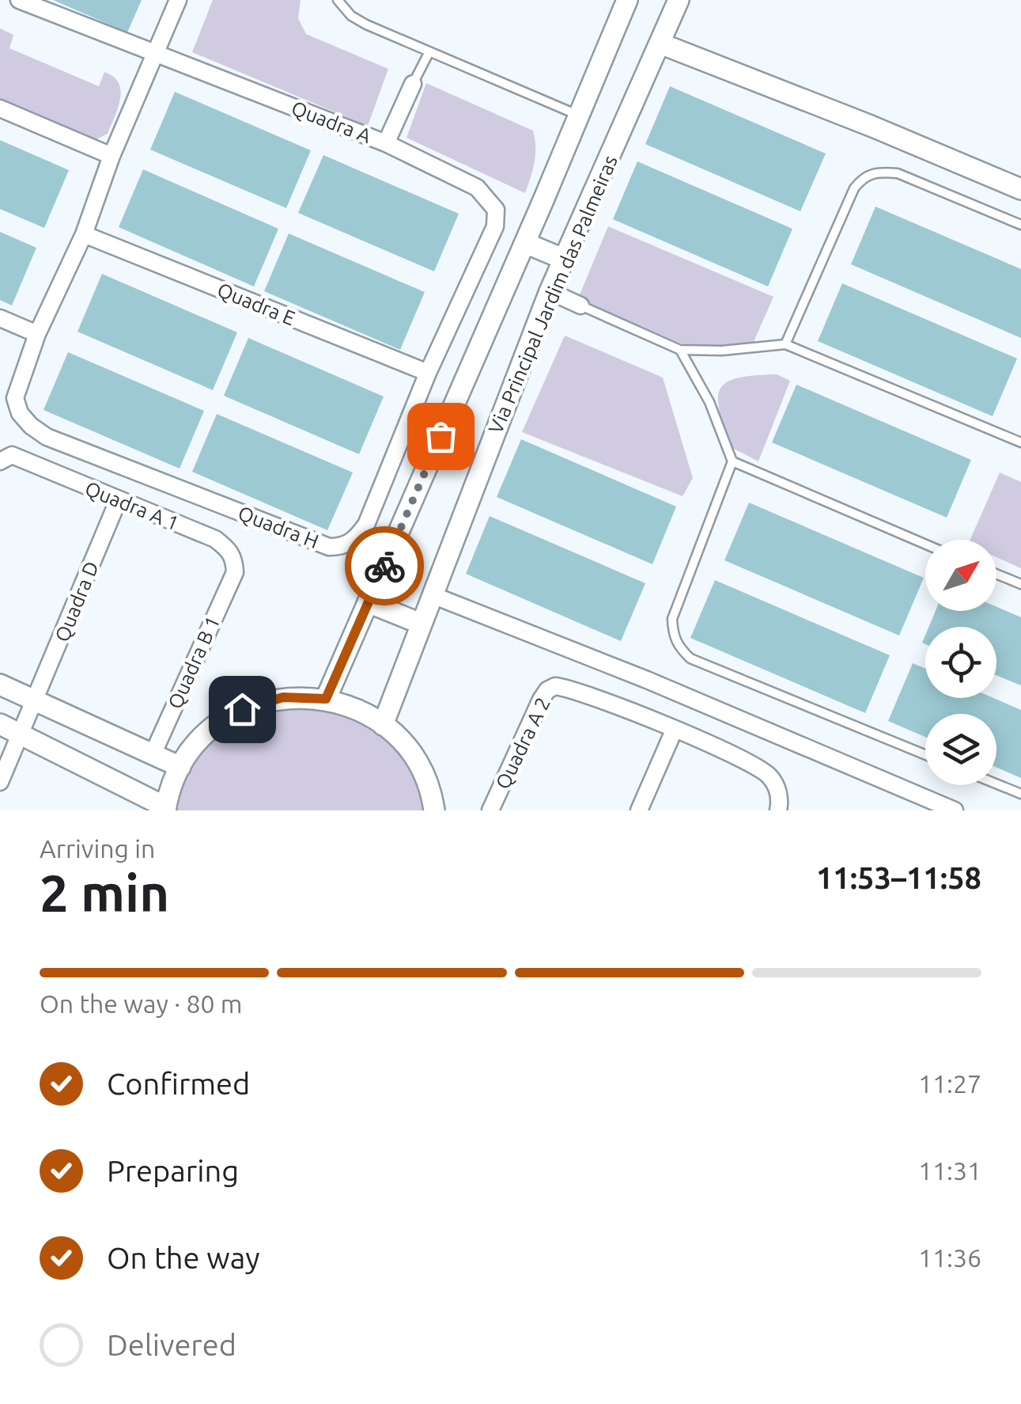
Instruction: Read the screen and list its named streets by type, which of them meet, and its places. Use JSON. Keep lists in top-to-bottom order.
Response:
{
  "streets": {
    "street": [
      "Quadra A",
      "Via Principal Jardim das Palmeiras",
      "Quadra E",
      "Quadra A 1",
      "Quadra H",
      "Quadra D",
      "Quadra B 1",
      "Quadra A 2"
    ]
  },
  "crossings": [
    ["Quadra A", "Quadra H"],
    ["Quadra E", "Quadra H"],
    ["Quadra A 1", "Quadra D"],
    ["Quadra A 1", "Quadra B 1"]
  ],
  "north": "top right",
  "page": {
    "heading": ["2 min", "Arriving in", "11:53–11:58"],
    "bar": "On the way · 80 m",
    "list": [
      ["Confirmed", "11:27"],
      ["Preparing", "11:31"],
      ["On the way", "11:36"],
      "Delivered"
    ]
  }
}
